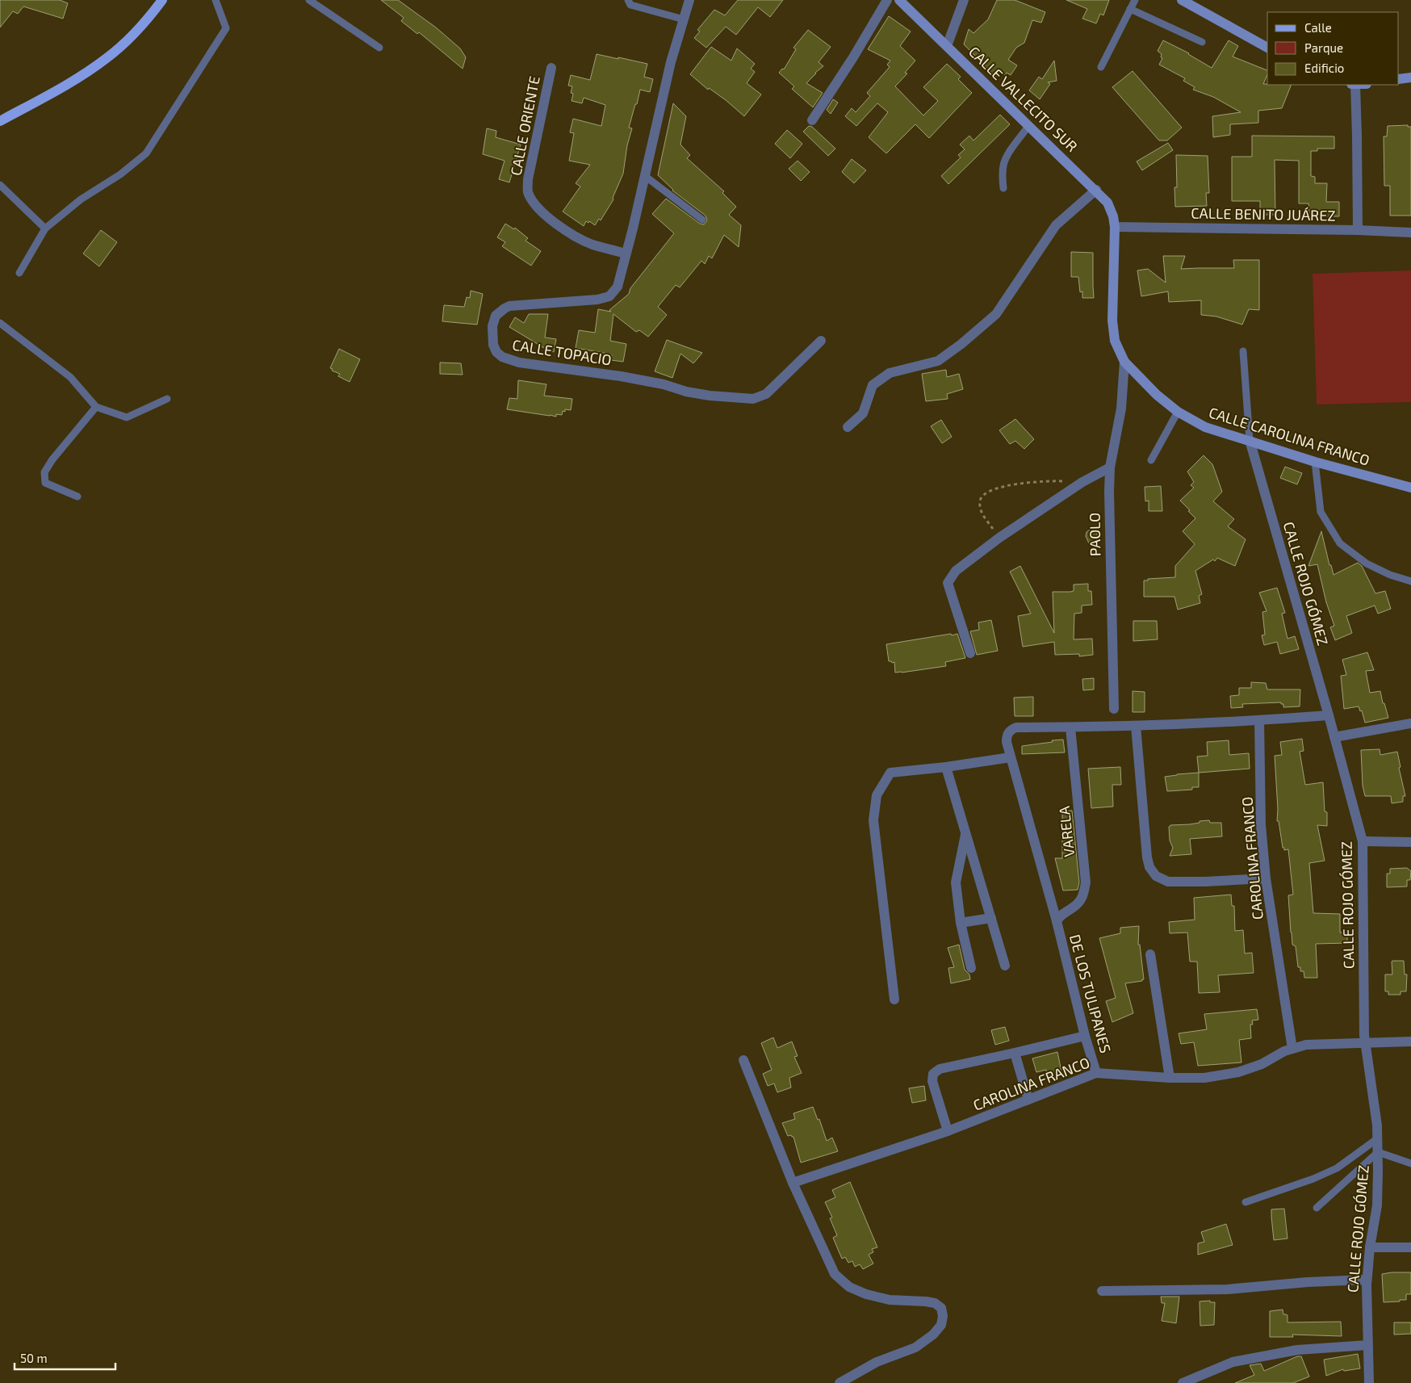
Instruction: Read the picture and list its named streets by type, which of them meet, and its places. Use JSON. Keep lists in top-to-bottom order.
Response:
{
  "streets": {
    "street": [
      "CALLE VALLECITO SUR",
      "CALLE ORIENTE",
      "CALLE BENITO JUÁREZ",
      "CALLE TOPACIO",
      "CALLE CAROLINA FRANCO",
      "PAOLO",
      "CALLE ROJO GÓMEZ",
      "VARELA",
      "CAROLINA FRANCO",
      "DE LOS TULIPANES"
    ]
  },
  "crossings": [
    ["CALLE VALLECITO SUR", "CALLE BENITO JUÁREZ"],
    ["CALLE VALLECITO SUR", "CALLE CAROLINA FRANCO"],
    ["CALLE ORIENTE", "CALLE TOPACIO"],
    ["CALLE BENITO JUÁREZ", "CALLE CAROLINA FRANCO"],
    ["CALLE CAROLINA FRANCO", "PAOLO"],
    ["CALLE CAROLINA FRANCO", "CALLE ROJO GÓMEZ"],
    ["VARELA", "DE LOS TULIPANES"],
    ["CAROLINA FRANCO", "DE LOS TULIPANES"]
  ],
  "legend": ["Calle", "Parque", "Edificio"],
  "scale_bar": "50 m"
}
